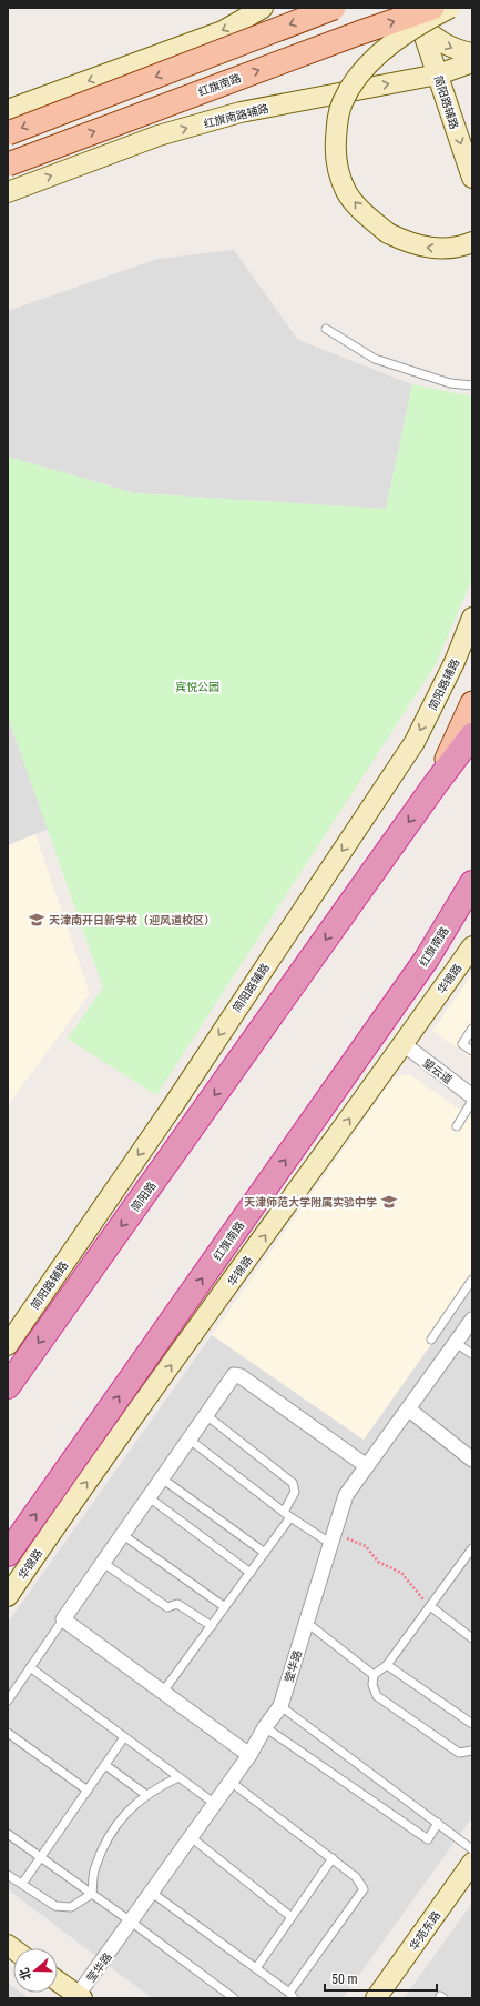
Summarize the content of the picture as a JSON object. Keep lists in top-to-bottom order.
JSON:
{
  "streets": {
    "highway": ["红旗南路", "简阳路"],
    "street": [
      "简阳路辅路",
      "红旗南路辅路",
      "华锦路",
      "望云道",
      "莹华路",
      "华苑东路"
    ]
  },
  "crossings": [
    ["红旗南路", "简阳路辅路"],
    ["简阳路辅路", "红旗南路辅路"],
    ["华锦路", "望云道"]
  ],
  "one_way": ["红旗南路", "简阳路辅路", "简阳路"],
  "parks": ["宾悦公园"],
  "places": {
    "school or university": ["天津南开日新学校（迎风道校区）", "天津师范大学附属实验中学"]
  },
  "scale_bar": "50 m",
  "north": "left"
}
